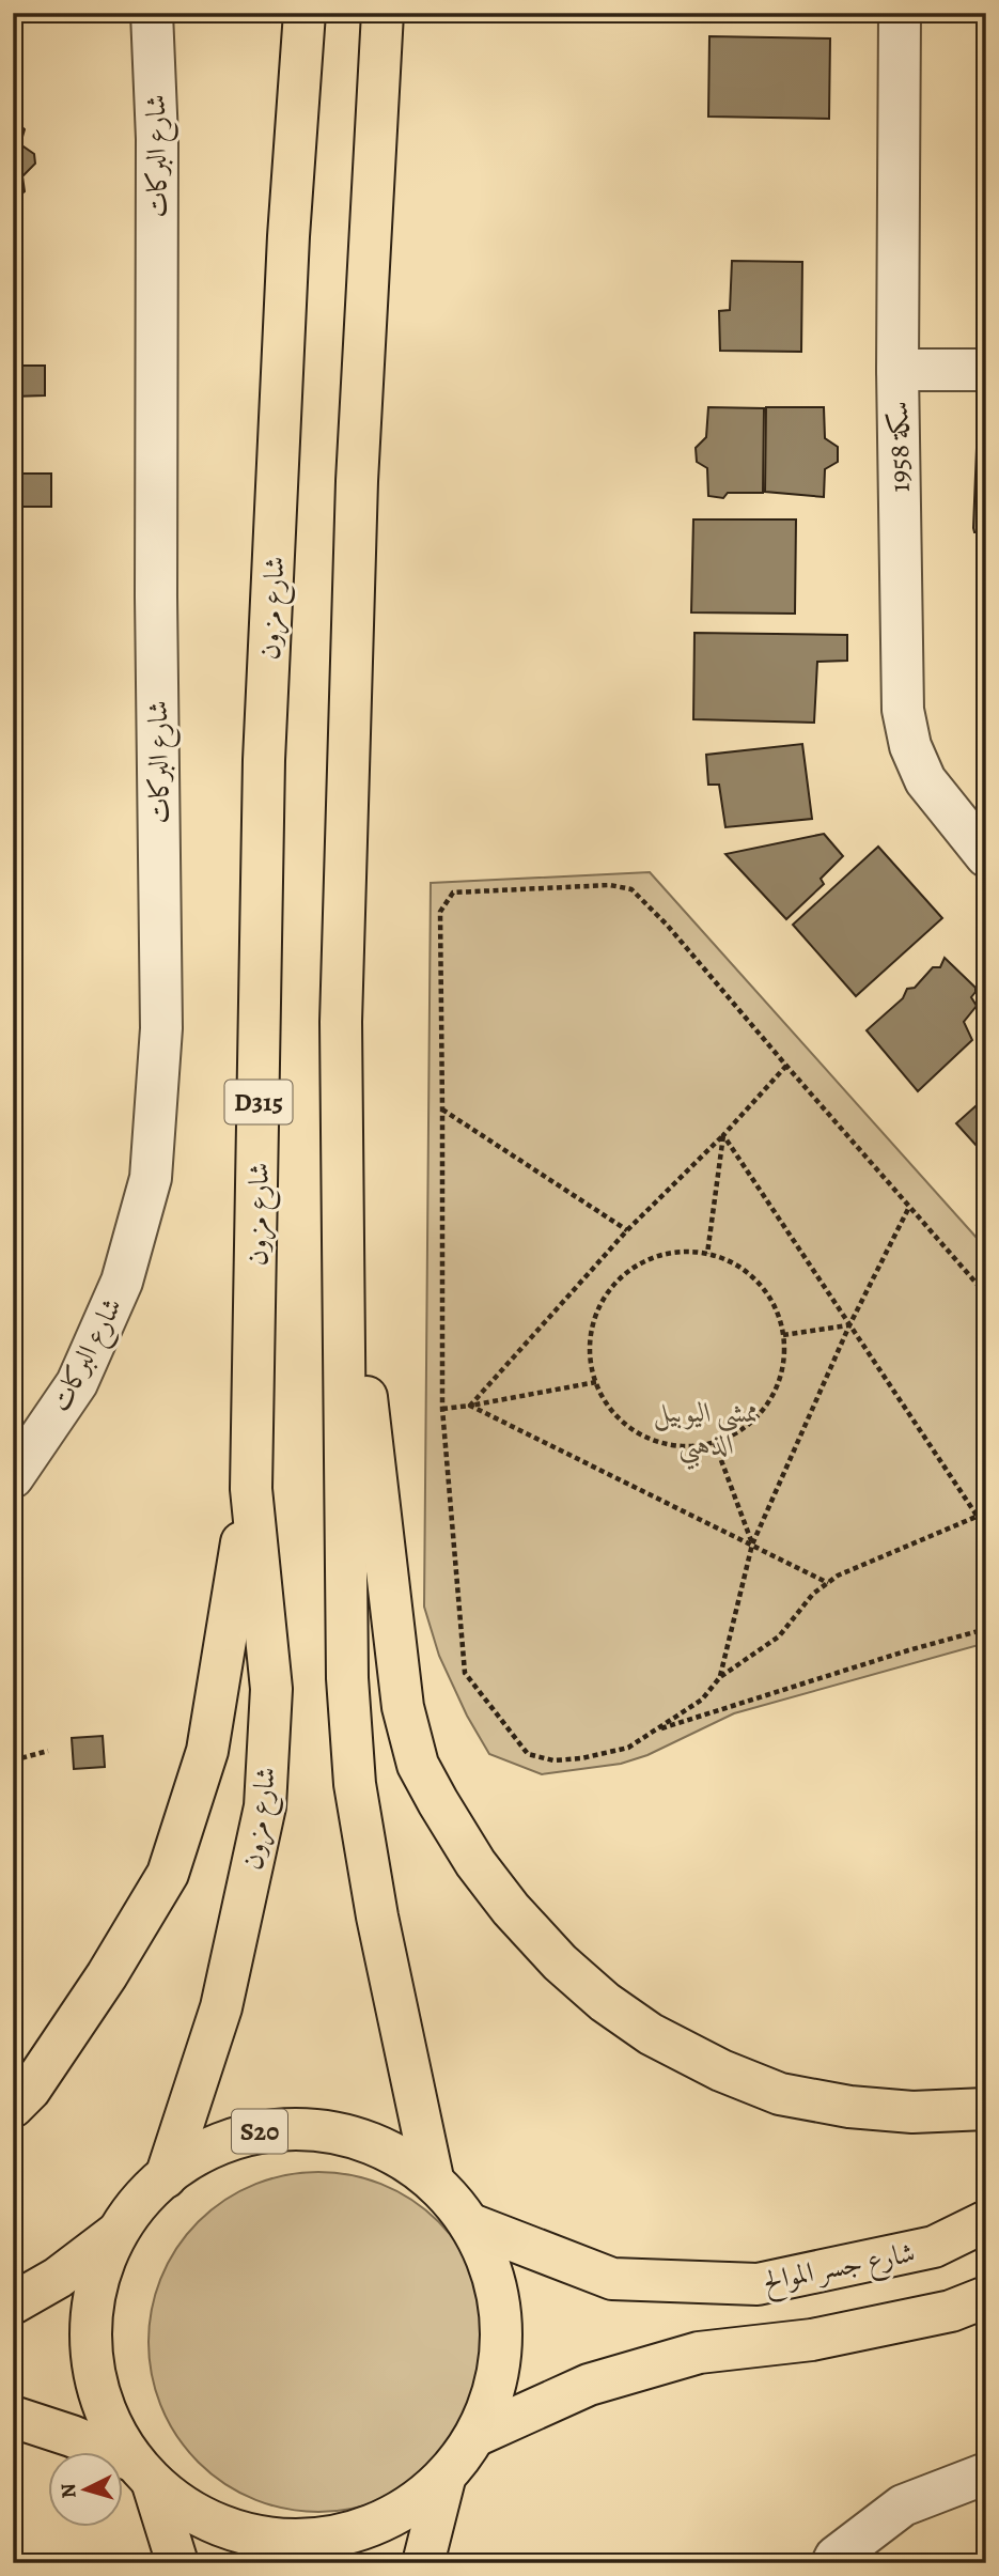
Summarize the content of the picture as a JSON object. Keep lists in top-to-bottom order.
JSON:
{
  "streets": {
    "main road": [
      "شارع مزون",
      "D315",
      "S20",
      "شارع جسر الموالح"
    ],
    "street": ["شارع البركات", "سكة 1958"]
  },
  "crossings": [
    ["شارع مزون", "S20"],
    ["S20", "شارع جسر الموالح"]
  ],
  "parks": ["ممشى اليوبيل الذهبي"],
  "north": "left"
}
